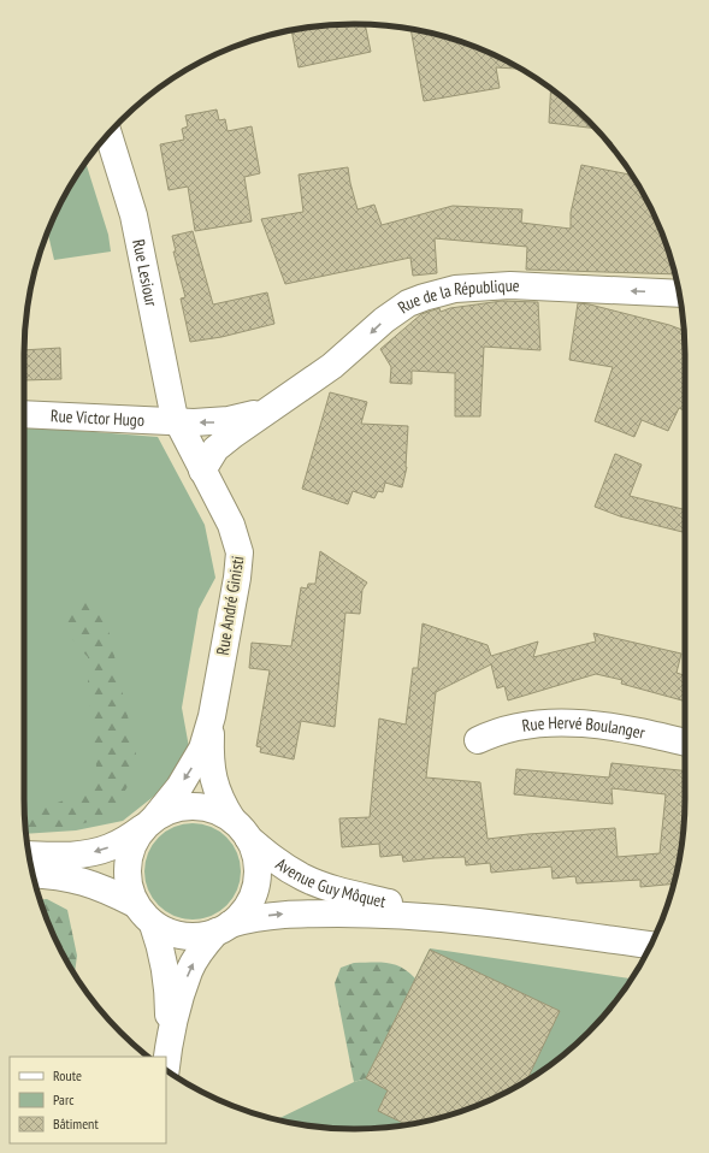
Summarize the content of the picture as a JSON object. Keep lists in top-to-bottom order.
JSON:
{
  "streets": {
    "street": [
      "Rue Lesiour",
      "Rue de la République",
      "Rue Victor Hugo",
      "Rue André Ginisti",
      "Rue Hervé Boulanger",
      "Avenue Guy Môquet"
    ]
  },
  "crossings": [
    ["Rue Lesiour", "Rue de la République"],
    ["Rue Lesiour", "Rue Victor Hugo"],
    ["Rue Lesiour", "Rue André Ginisti"],
    ["Rue de la République", "Rue Victor Hugo"],
    ["Rue de la République", "Rue André Ginisti"],
    ["Rue Victor Hugo", "Rue André Ginisti"],
    ["Rue André Ginisti", "Avenue Guy Môquet"]
  ],
  "one_way": ["Rue de la République"],
  "legend": ["Route", "Parc", "Bâtiment"]
}
